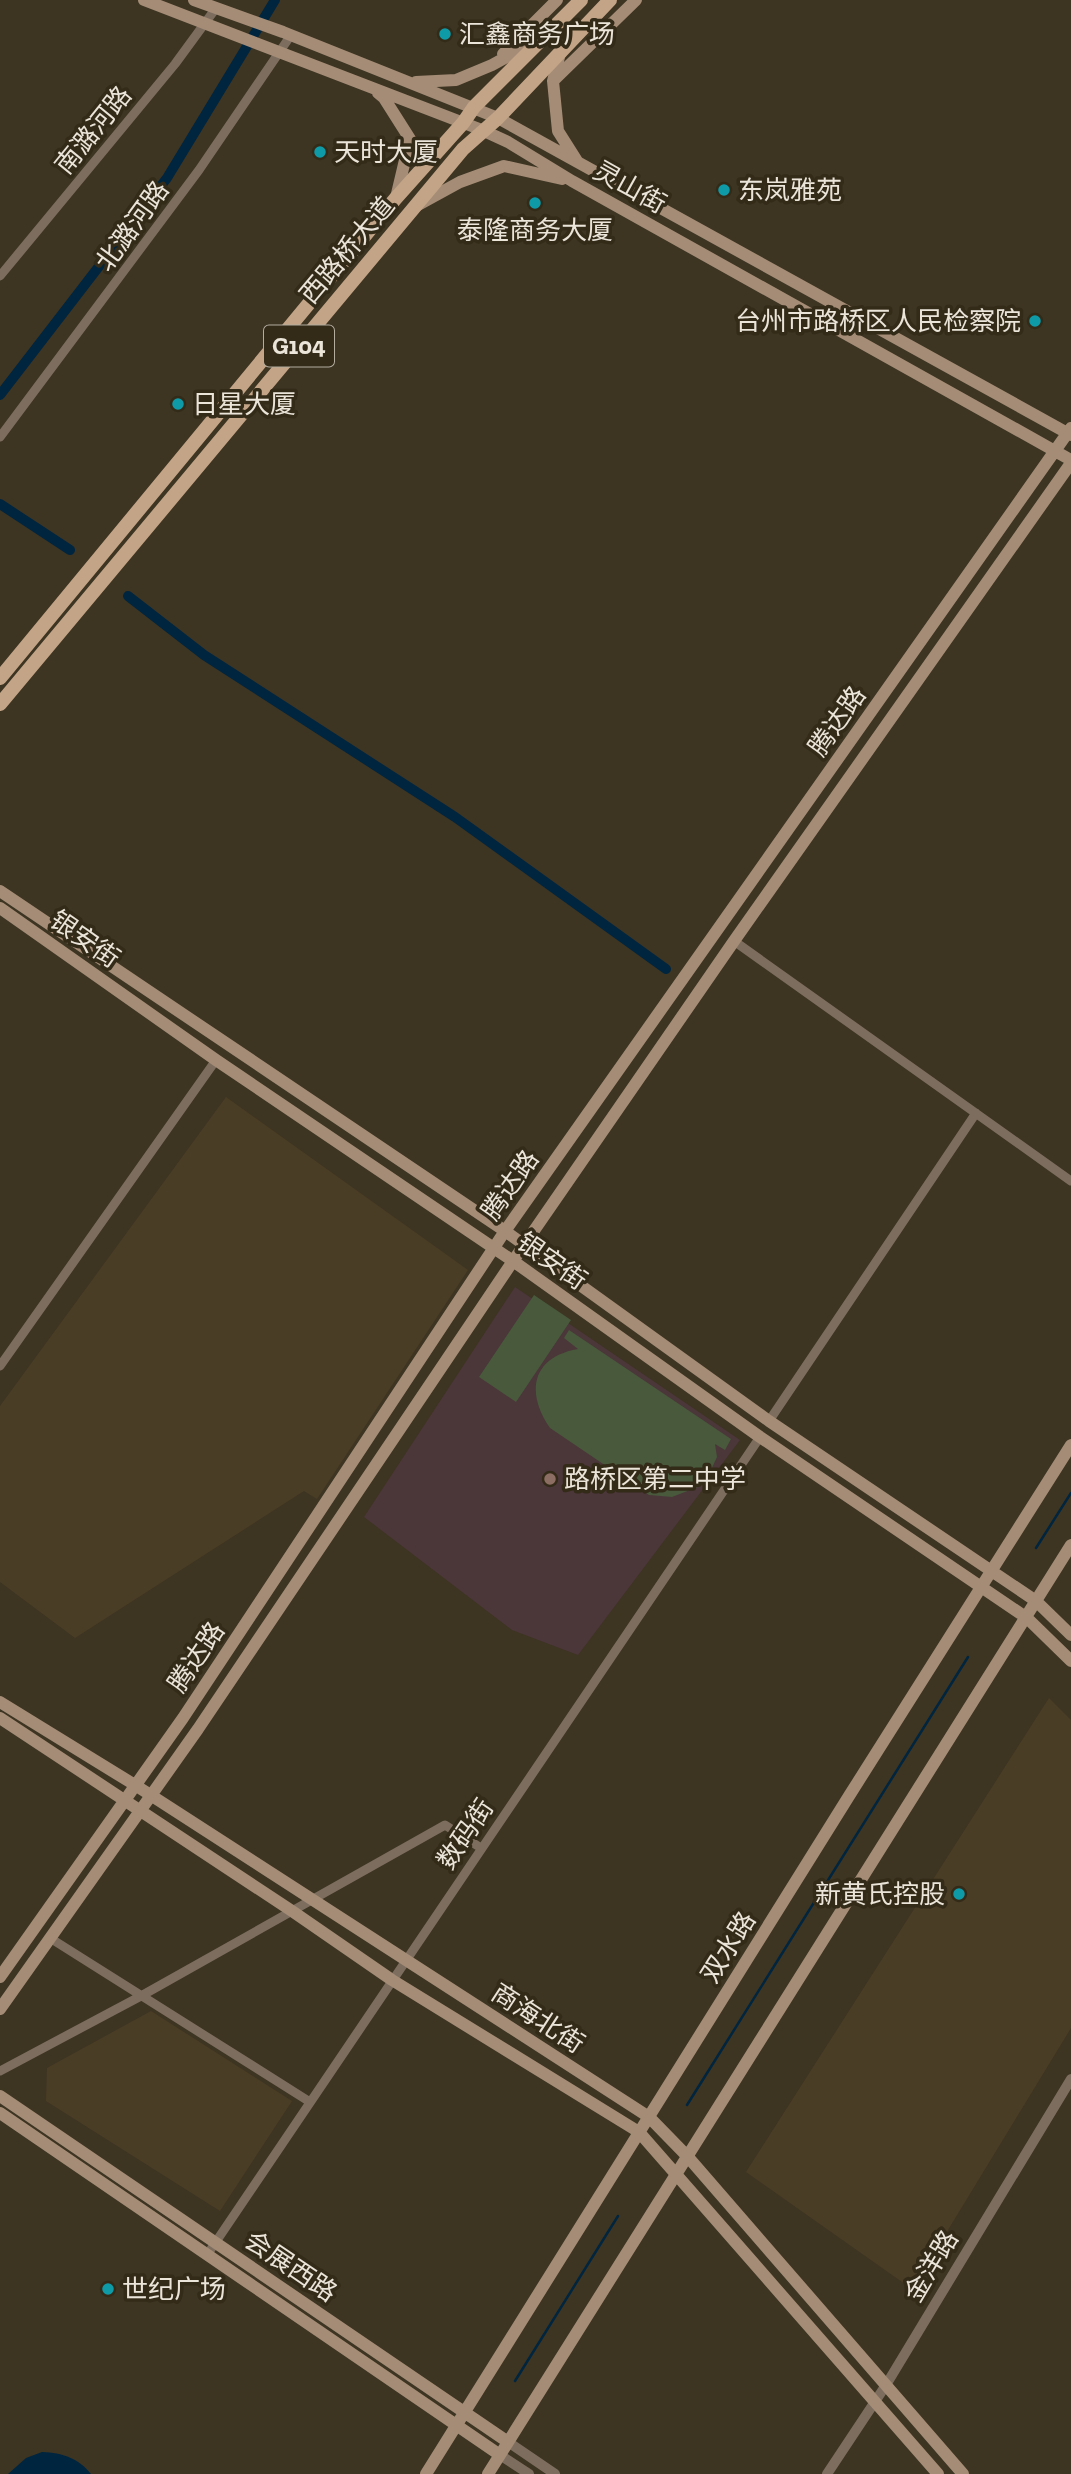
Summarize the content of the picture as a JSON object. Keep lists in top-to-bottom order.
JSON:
{
  "streets": {
    "main road": [
      "灵山街",
      "西路桥大道",
      "G104",
      "腾达路",
      "银安街",
      "双水路",
      "商海北街",
      "会展西路"
    ],
    "street": [
      "南潞河路",
      "北潞河路",
      "数码街",
      "金洋路"
    ]
  },
  "crossings": [
    ["南潞河路", "灵山街"],
    ["灵山街", "北潞河路"],
    ["灵山街", "西路桥大道"],
    ["灵山街", "腾达路"],
    ["腾达路", "银安街"],
    ["腾达路", "商海北街"],
    ["银安街", "数码街"],
    ["银安街", "双水路"],
    ["数码街", "商海北街"],
    ["数码街", "会展西路"],
    ["双水路", "商海北街"],
    ["双水路", "会展西路"],
    ["商海北街", "金洋路"]
  ],
  "places": [
    "汇鑫商务广场",
    "天时大厦",
    "东岚雅苑",
    "泰隆商务大厦",
    "台州市路桥区人民检察院",
    "日星大厦",
    "路桥区第二中学",
    "新黄氏控股",
    "世纪广场"
  ]
}
